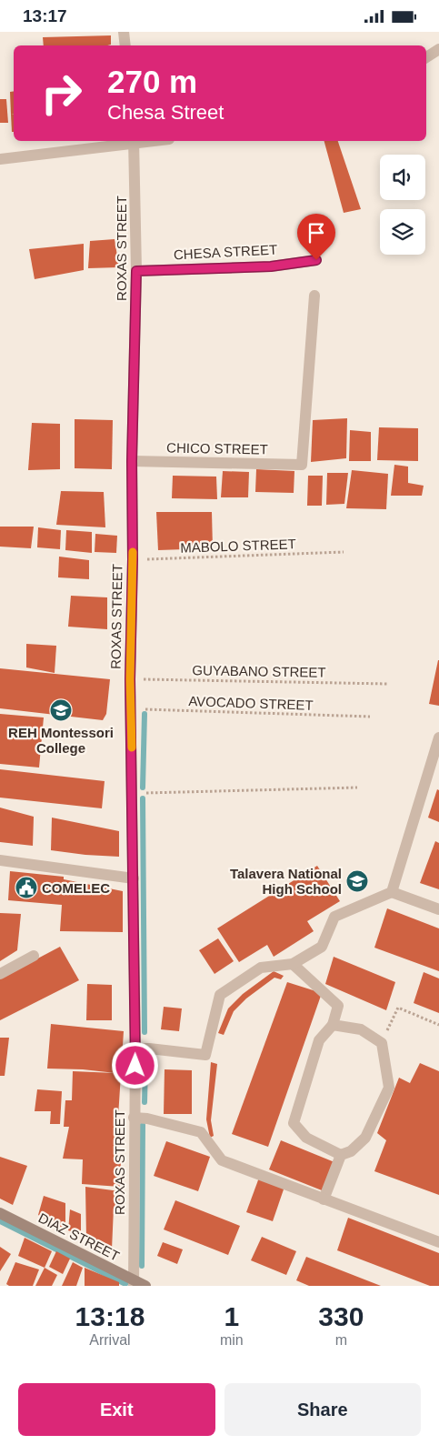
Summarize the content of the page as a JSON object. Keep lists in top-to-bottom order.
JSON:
{
  "streets": {
    "street": [
      "ROXAS STREET",
      "CHESA STREET",
      "CHICO STREET",
      "DIAZ STREET"
    ],
    "path": ["MABOLO STREET", "GUYABANO STREET", "AVOCADO STREET"]
  },
  "crossings": [
    ["ROXAS STREET", "CHESA STREET"],
    ["ROXAS STREET", "CHICO STREET"],
    ["ROXAS STREET", "MABOLO STREET"],
    ["ROXAS STREET", "GUYABANO STREET"],
    ["ROXAS STREET", "AVOCADO STREET"],
    ["ROXAS STREET", "DIAZ STREET"]
  ],
  "places": {
    "school or university": ["REH Montessori College", "Talavera National High School"],
    "public building": ["COMELEC"]
  },
  "page": {
    "status": "13:17",
    "turn": ["270 m", "Chesa Street"],
    "eta": [
      "13:18",
      "Arrival",
      "1",
      "min",
      "330",
      "m"
    ],
    "buttons": ["Exit", "Share"]
  }
}
